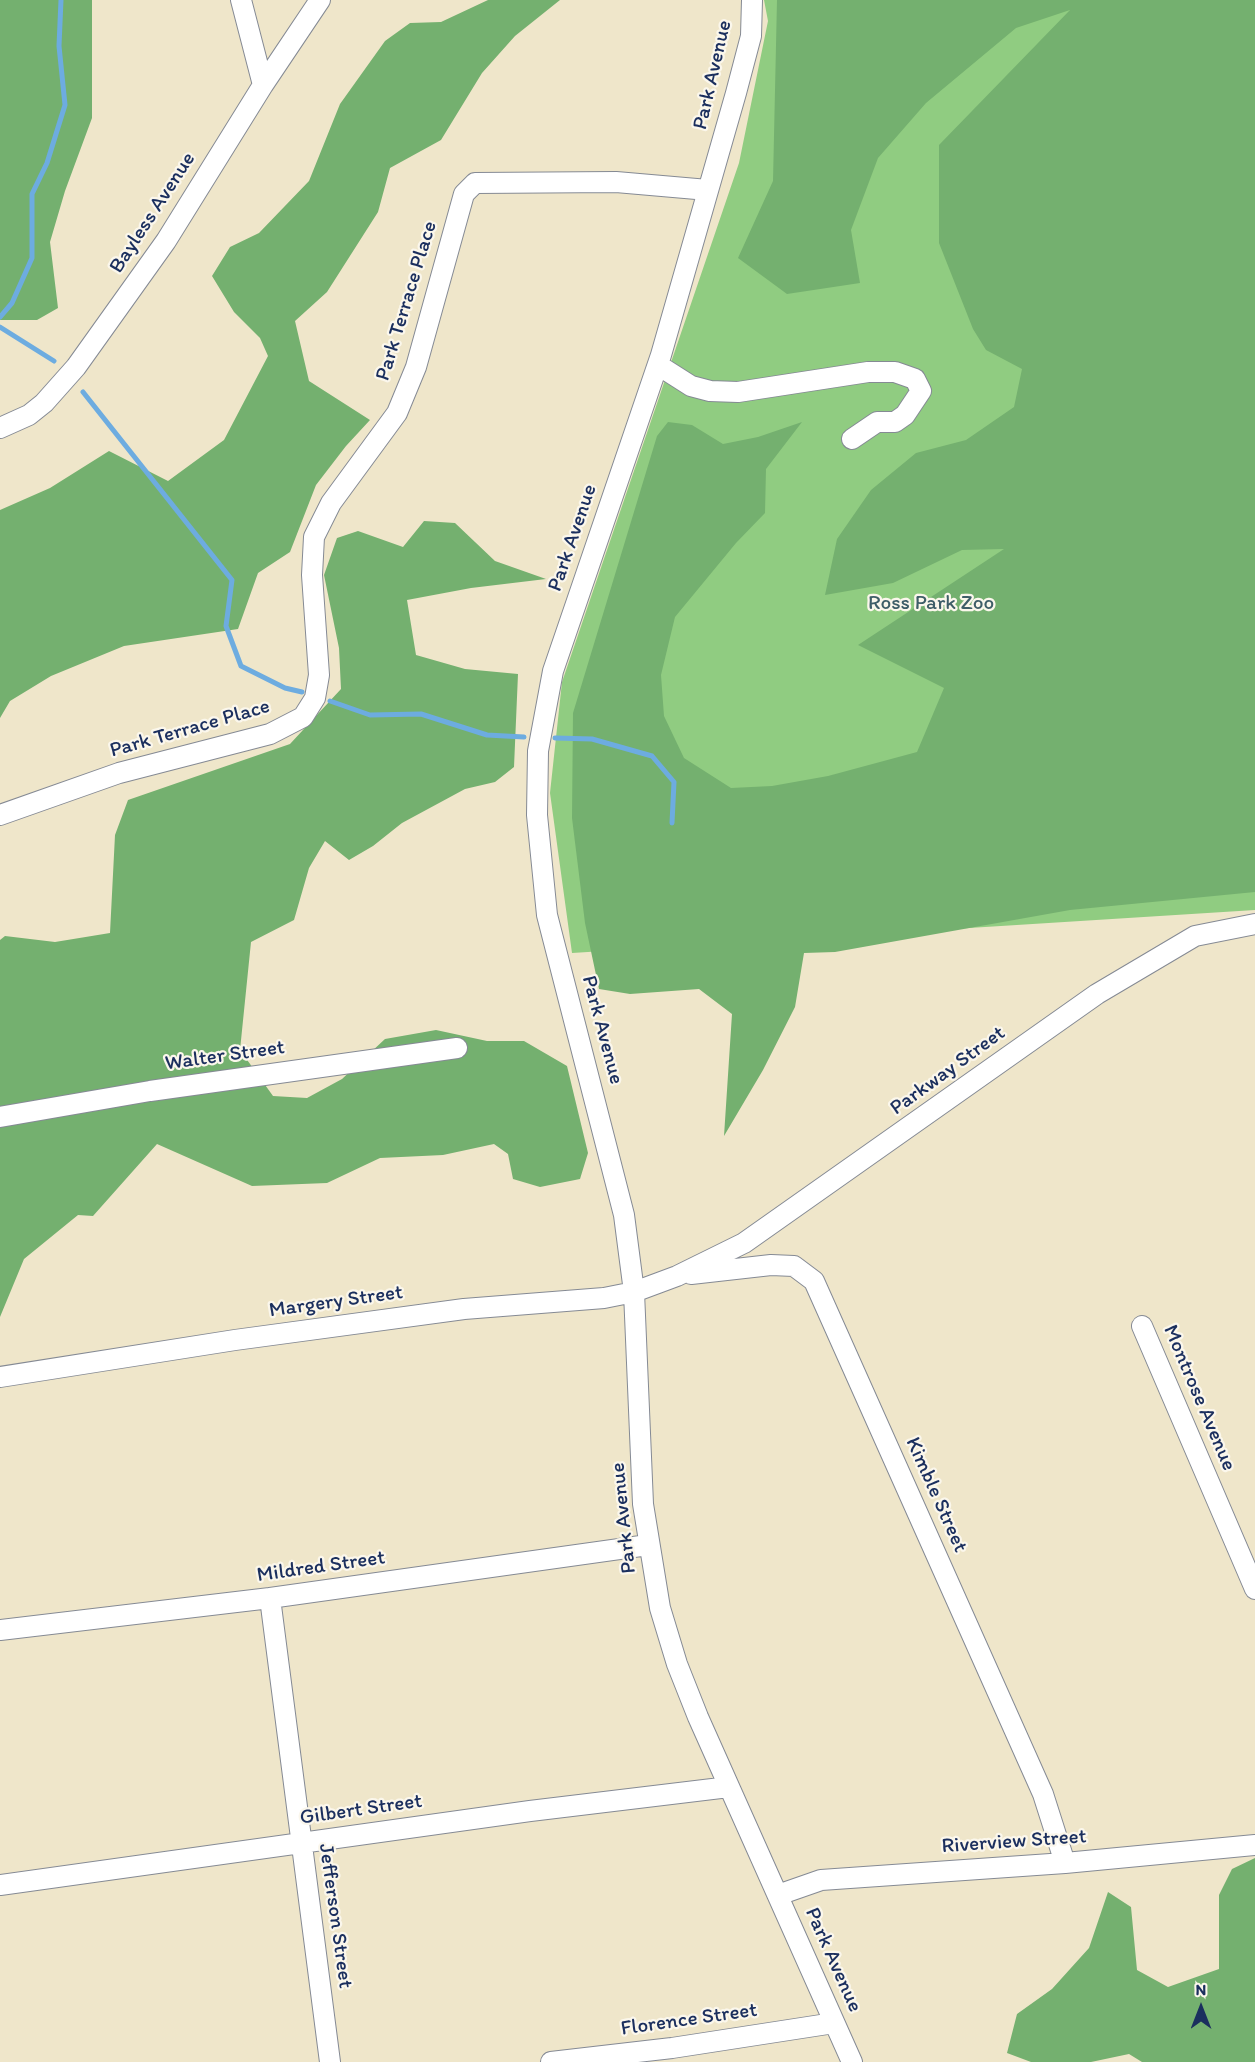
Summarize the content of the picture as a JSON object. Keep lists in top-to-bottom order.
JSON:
{
  "streets": {
    "street": [
      "Park Avenue",
      "Bayless Avenue",
      "Park Terrace Place",
      "Walter Street",
      "Parkway Street",
      "Margery Street",
      "Montrose Avenue",
      "Kimble Street",
      "Mildred Street",
      "Gilbert Street",
      "Riverview Street",
      "Jefferson Street",
      "Florence Street"
    ]
  },
  "crossings": [
    ["Park Avenue", "Park Terrace Place"],
    ["Park Avenue", "Margery Street"],
    ["Park Avenue", "Mildred Street"],
    ["Park Avenue", "Gilbert Street"],
    ["Park Avenue", "Riverview Street"],
    ["Park Avenue", "Florence Street"],
    ["Parkway Street", "Margery Street"],
    ["Parkway Street", "Kimble Street"],
    ["Margery Street", "Kimble Street"],
    ["Kimble Street", "Riverview Street"],
    ["Mildred Street", "Jefferson Street"],
    ["Gilbert Street", "Jefferson Street"]
  ],
  "parks": ["Ross Park Zoo"],
  "north": "top"
}
